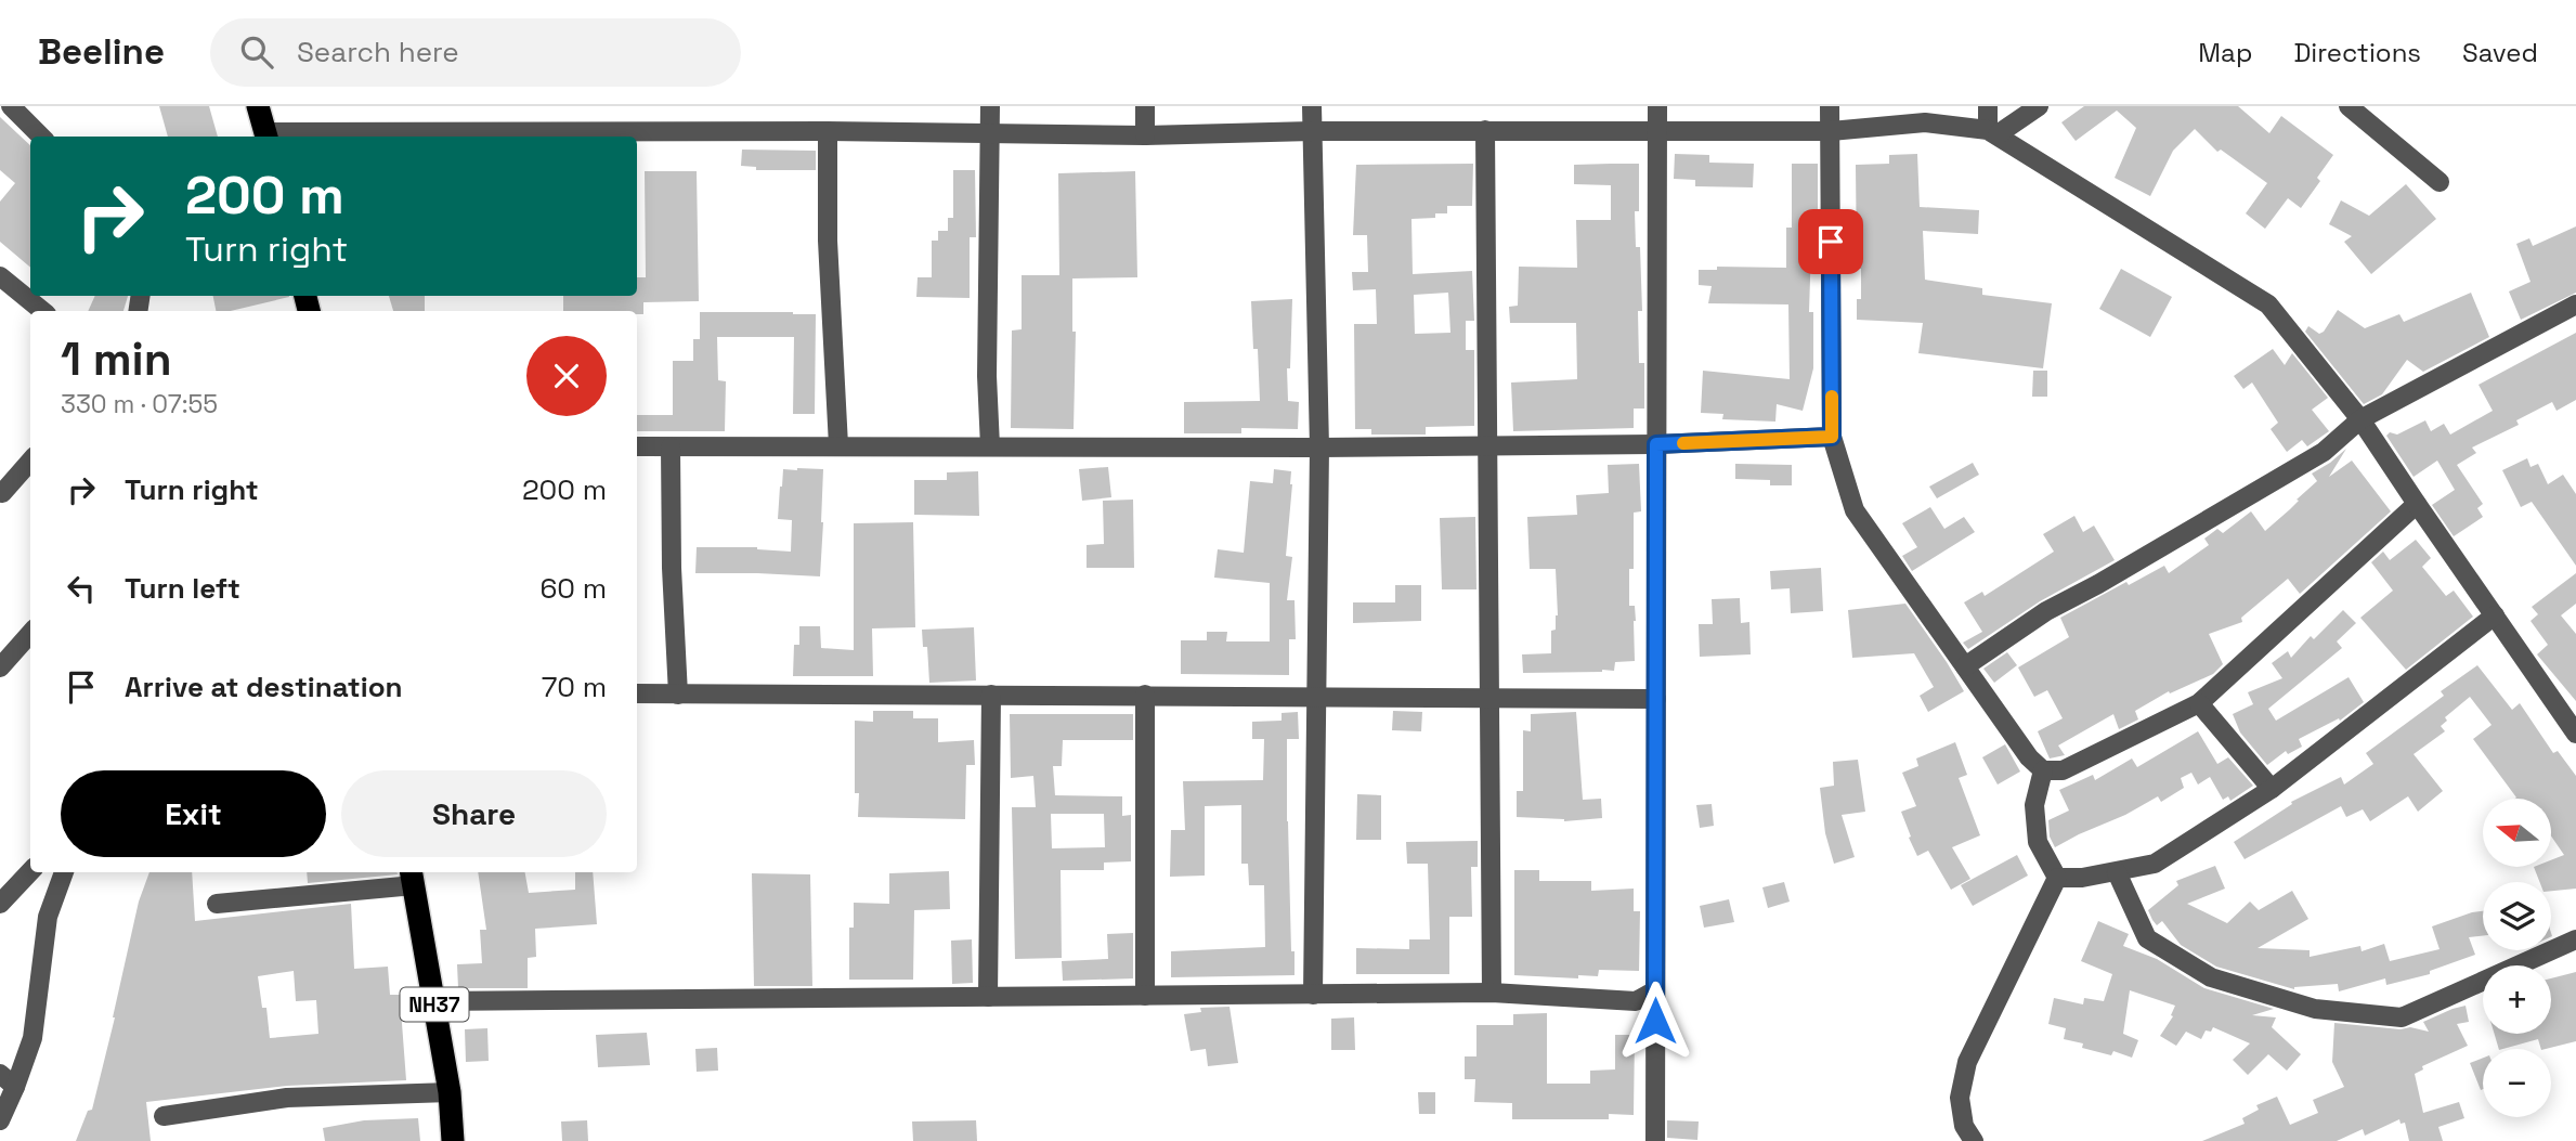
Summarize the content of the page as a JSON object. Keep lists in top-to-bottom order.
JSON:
{
  "streets": {
    "highway": ["NH37"]
  },
  "north": "left",
  "page": {
    "header": "Beeline",
    "search": "Search here",
    "nav": ["Map", "Directions", "Saved"],
    "turn": ["200 m", "Turn right"],
    "heading": ["1 min", "330 m · 07:55"],
    "list": [
      {
        "name": "Turn right",
        "value": "200 m"
      },
      {
        "name": "Turn left",
        "value": "60 m"
      },
      {
        "name": "Arrive at destination",
        "value": "70 m"
      }
    ],
    "buttons": ["Exit", "Share"],
    "map_buttons": ["+", "−"]
  }
}
